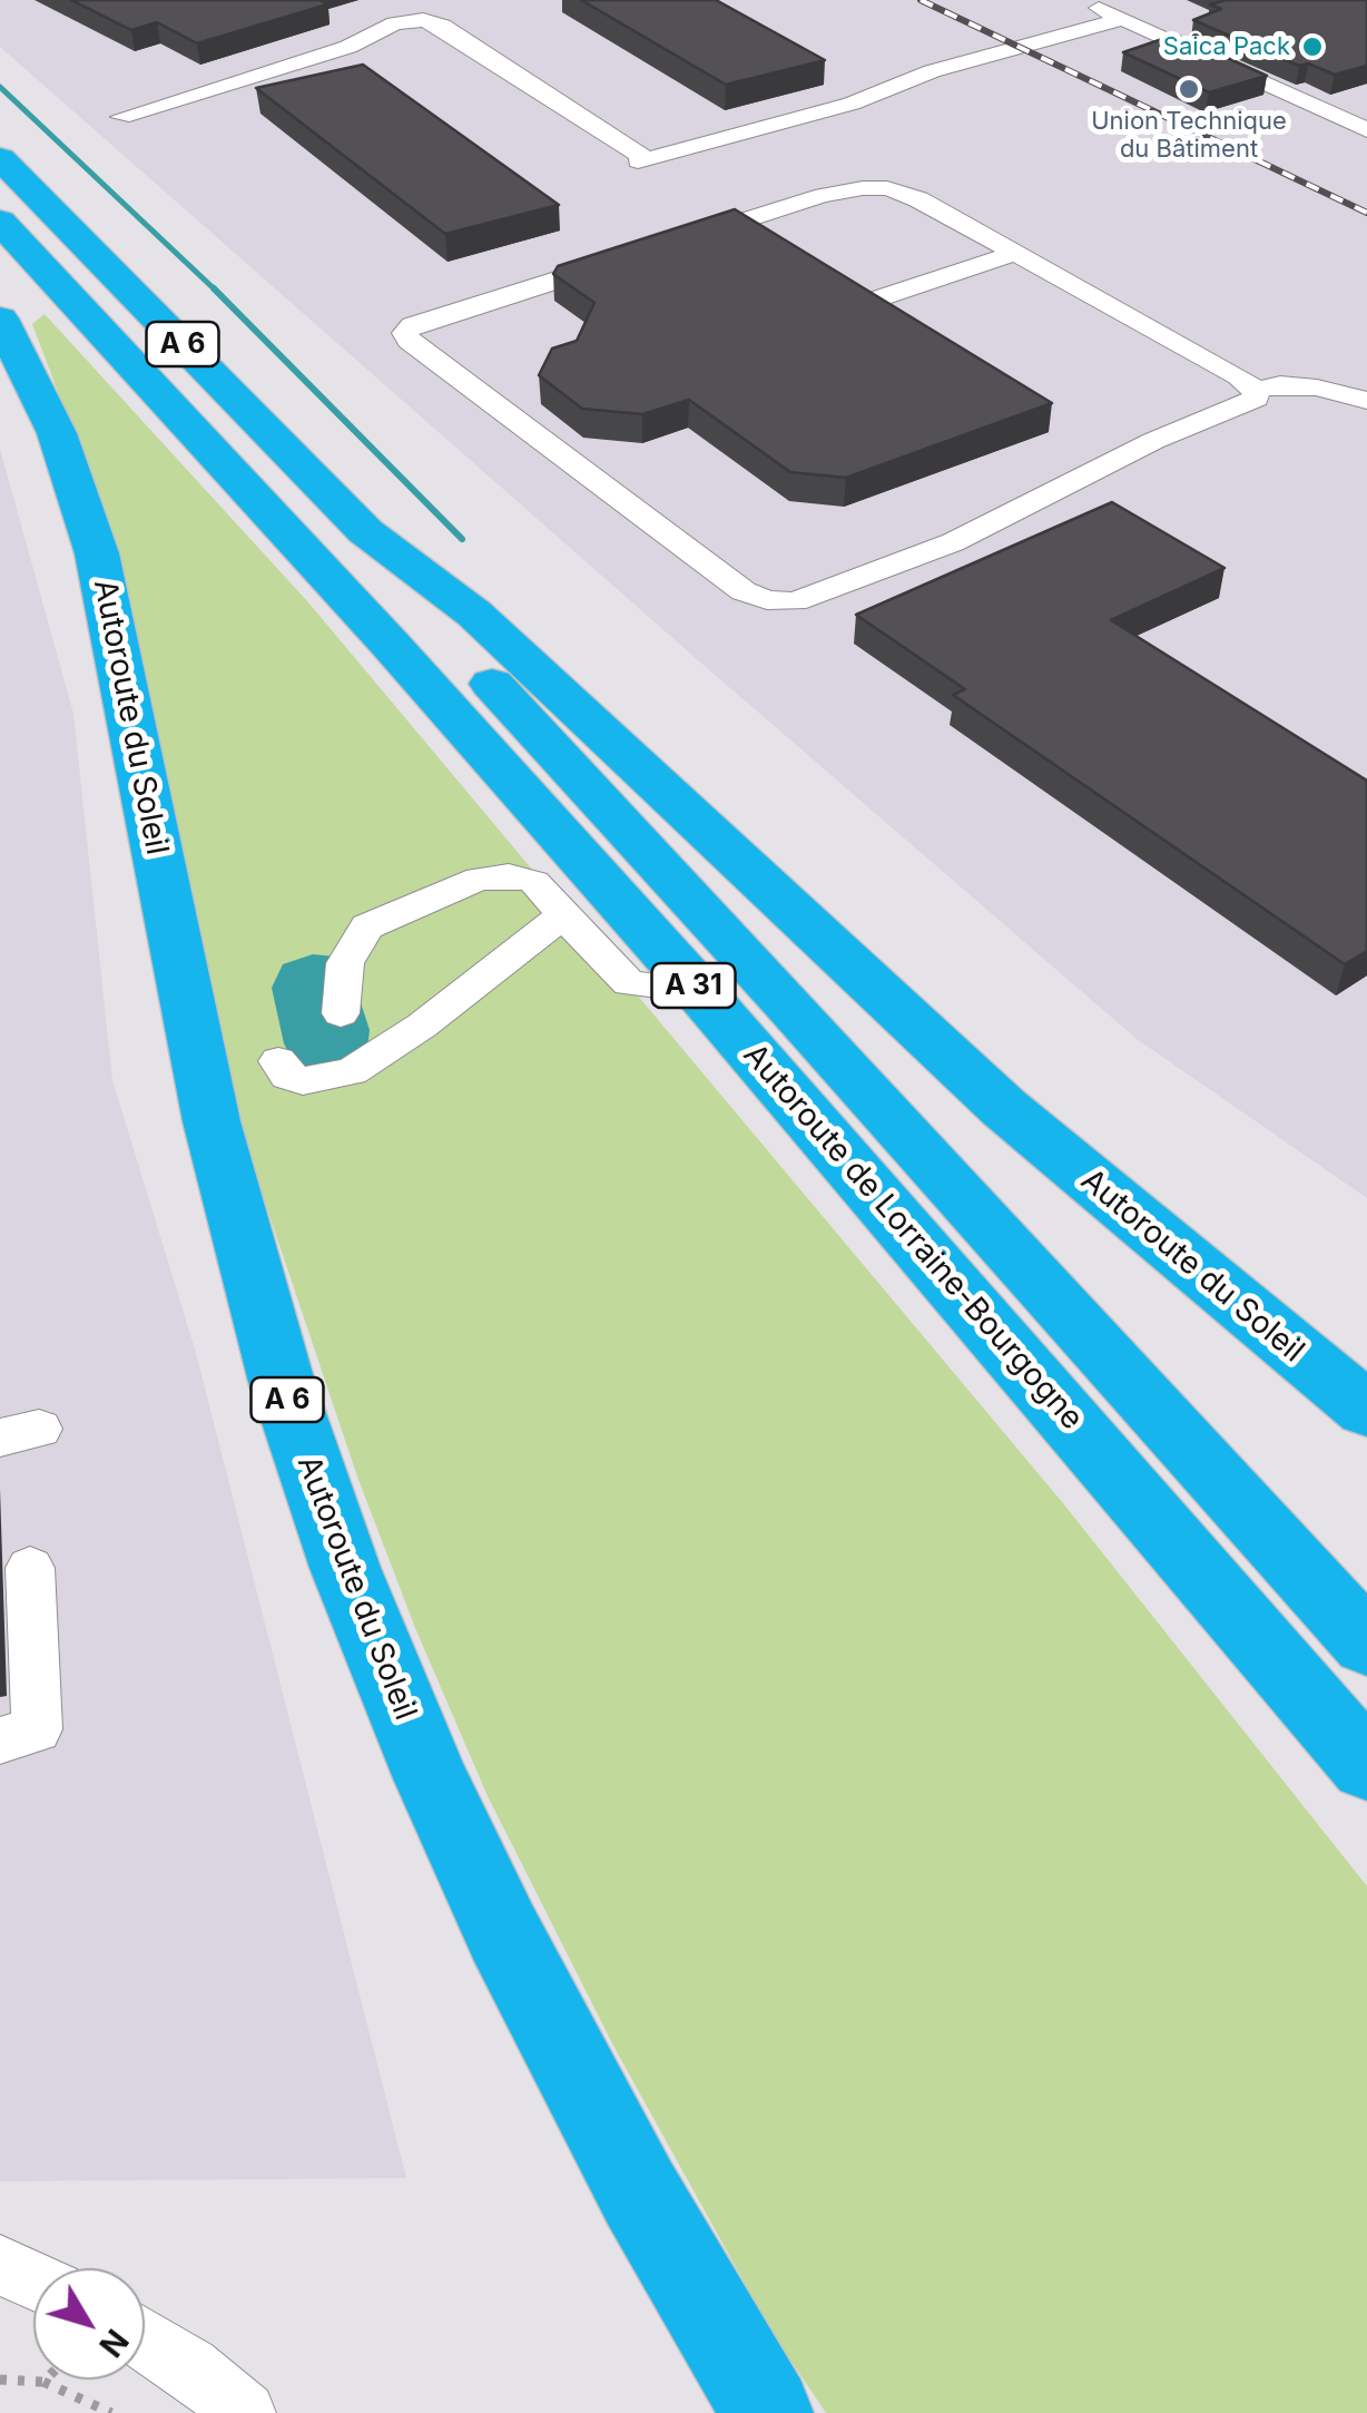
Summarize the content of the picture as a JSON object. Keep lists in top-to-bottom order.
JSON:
{
  "streets": {
    "highway": [
      "A 6",
      "Autoroute du Soleil",
      "A 31",
      "Autoroute de Lorraine-Bourgogne"
    ]
  },
  "crossings": [
    ["Autoroute du Soleil", "Autoroute de Lorraine-Bourgogne"]
  ],
  "places": ["Saica Pack", "Union Technique du Bâtiment"],
  "north": "bottom right"
}
